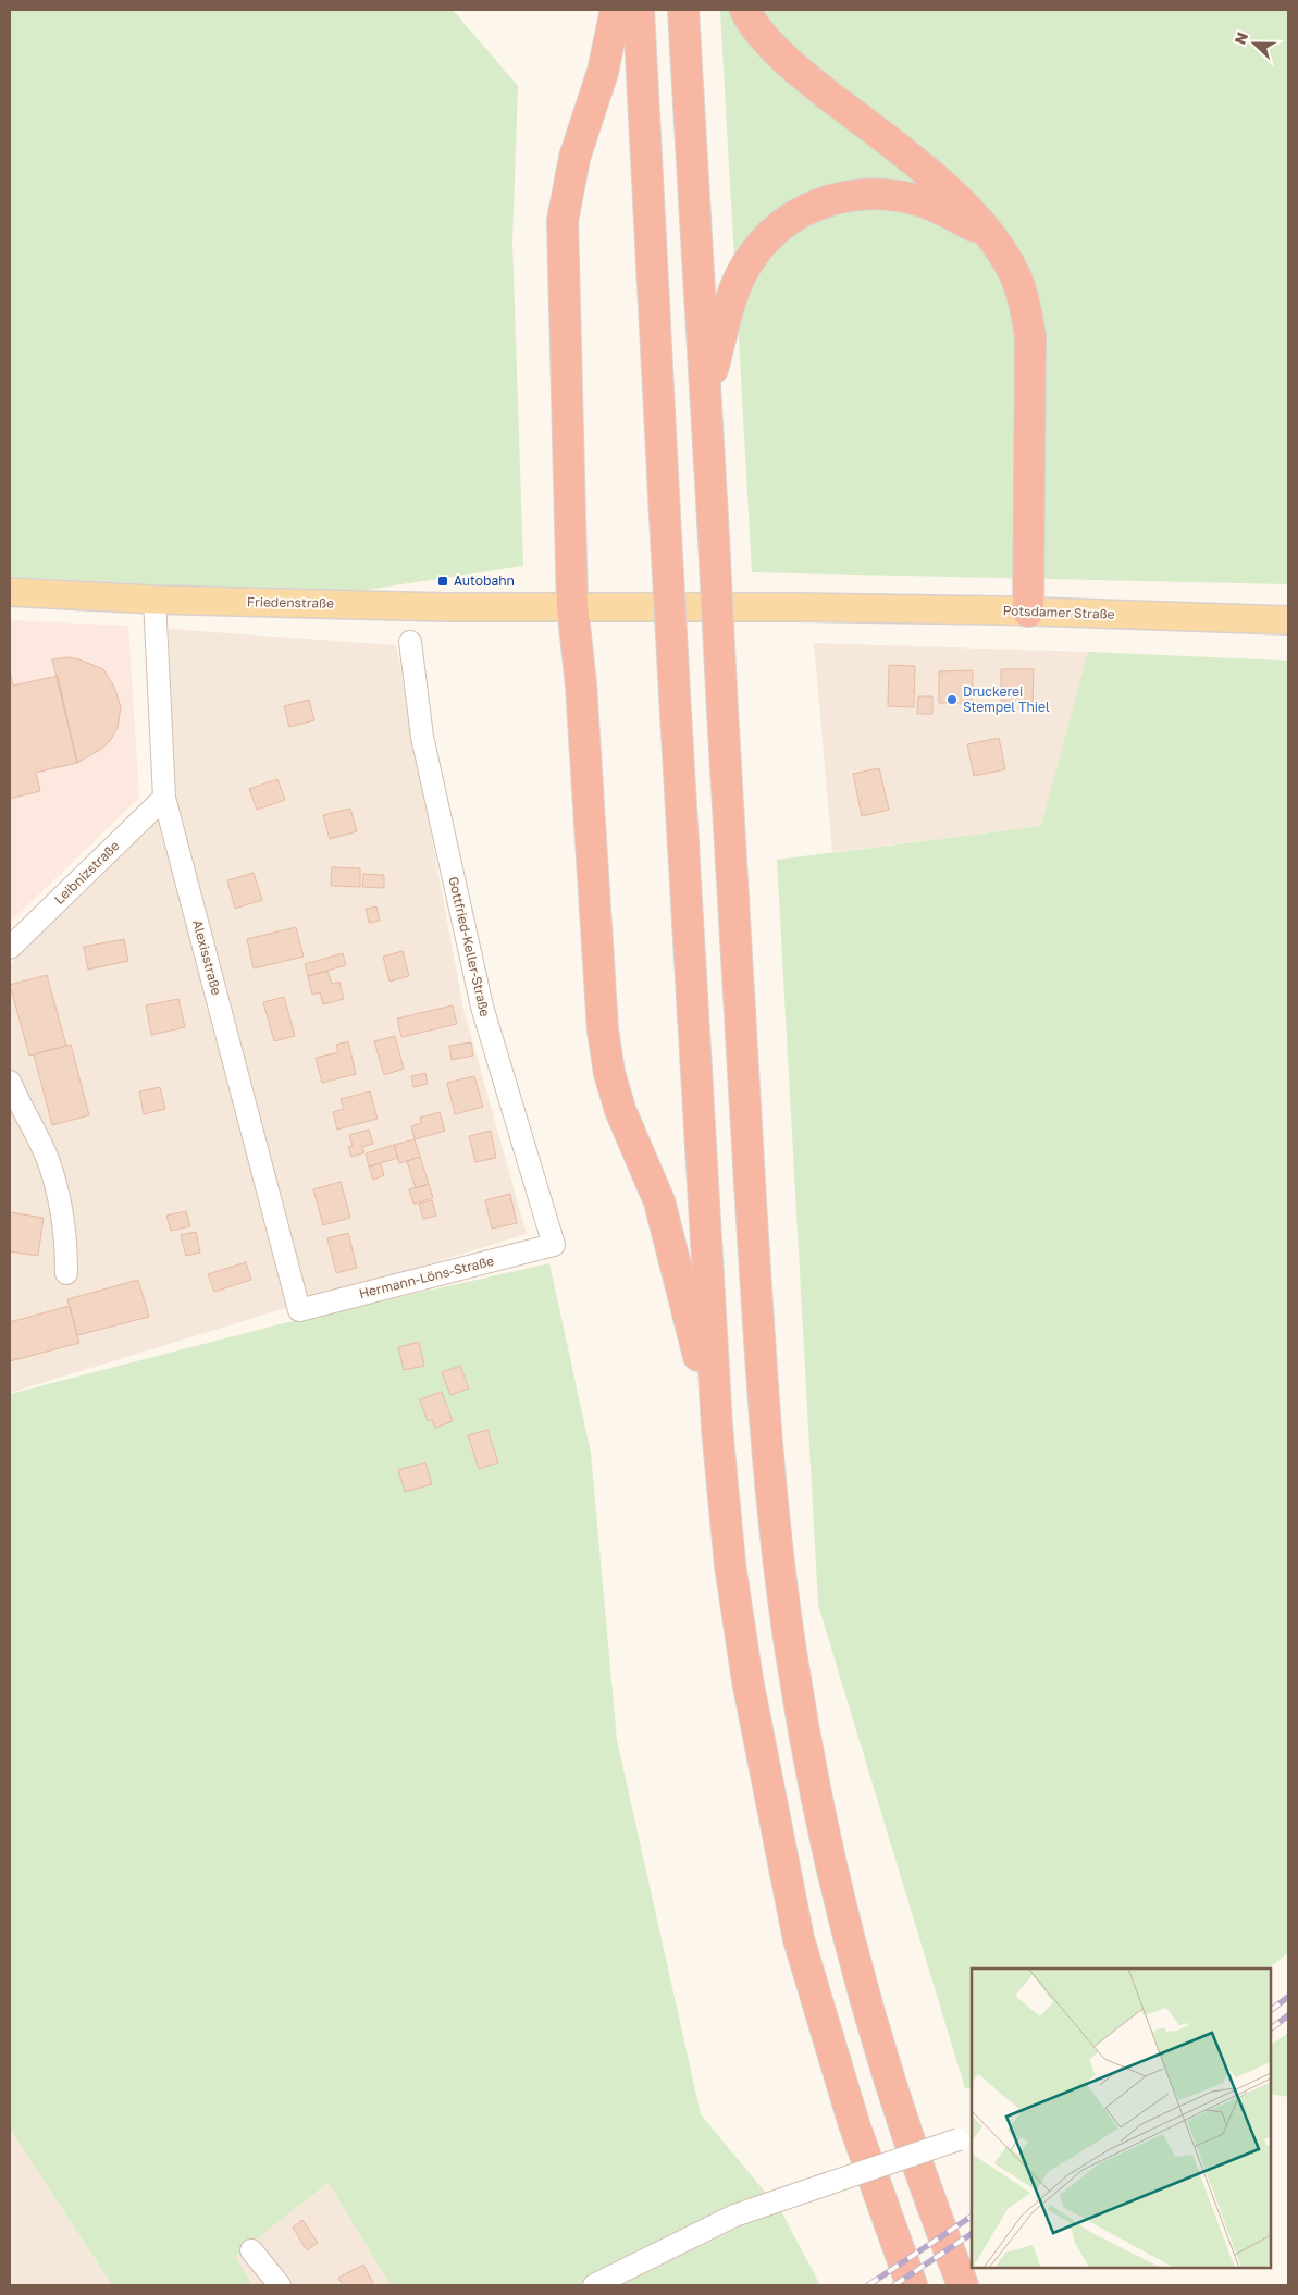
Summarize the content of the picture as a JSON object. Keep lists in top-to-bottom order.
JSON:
{
  "streets": {
    "main road": ["Friedenstraße", "Potsdamer Straße"],
    "street": [
      "Leibnizstraße",
      "Gottfried-Keller-Straße",
      "Alexisstraße",
      "Hermann-Löns-Straße"
    ]
  },
  "crossings": [
    ["Friedenstraße", "Potsdamer Straße"],
    ["Friedenstraße", "Alexisstraße"],
    ["Leibnizstraße", "Alexisstraße"],
    ["Gottfried-Keller-Straße", "Hermann-Löns-Straße"],
    ["Alexisstraße", "Hermann-Löns-Straße"]
  ],
  "places": {
    "transit": ["Autobahn"],
    "other": ["Druckerei Stempel Thiel"]
  },
  "north": "left"
}
